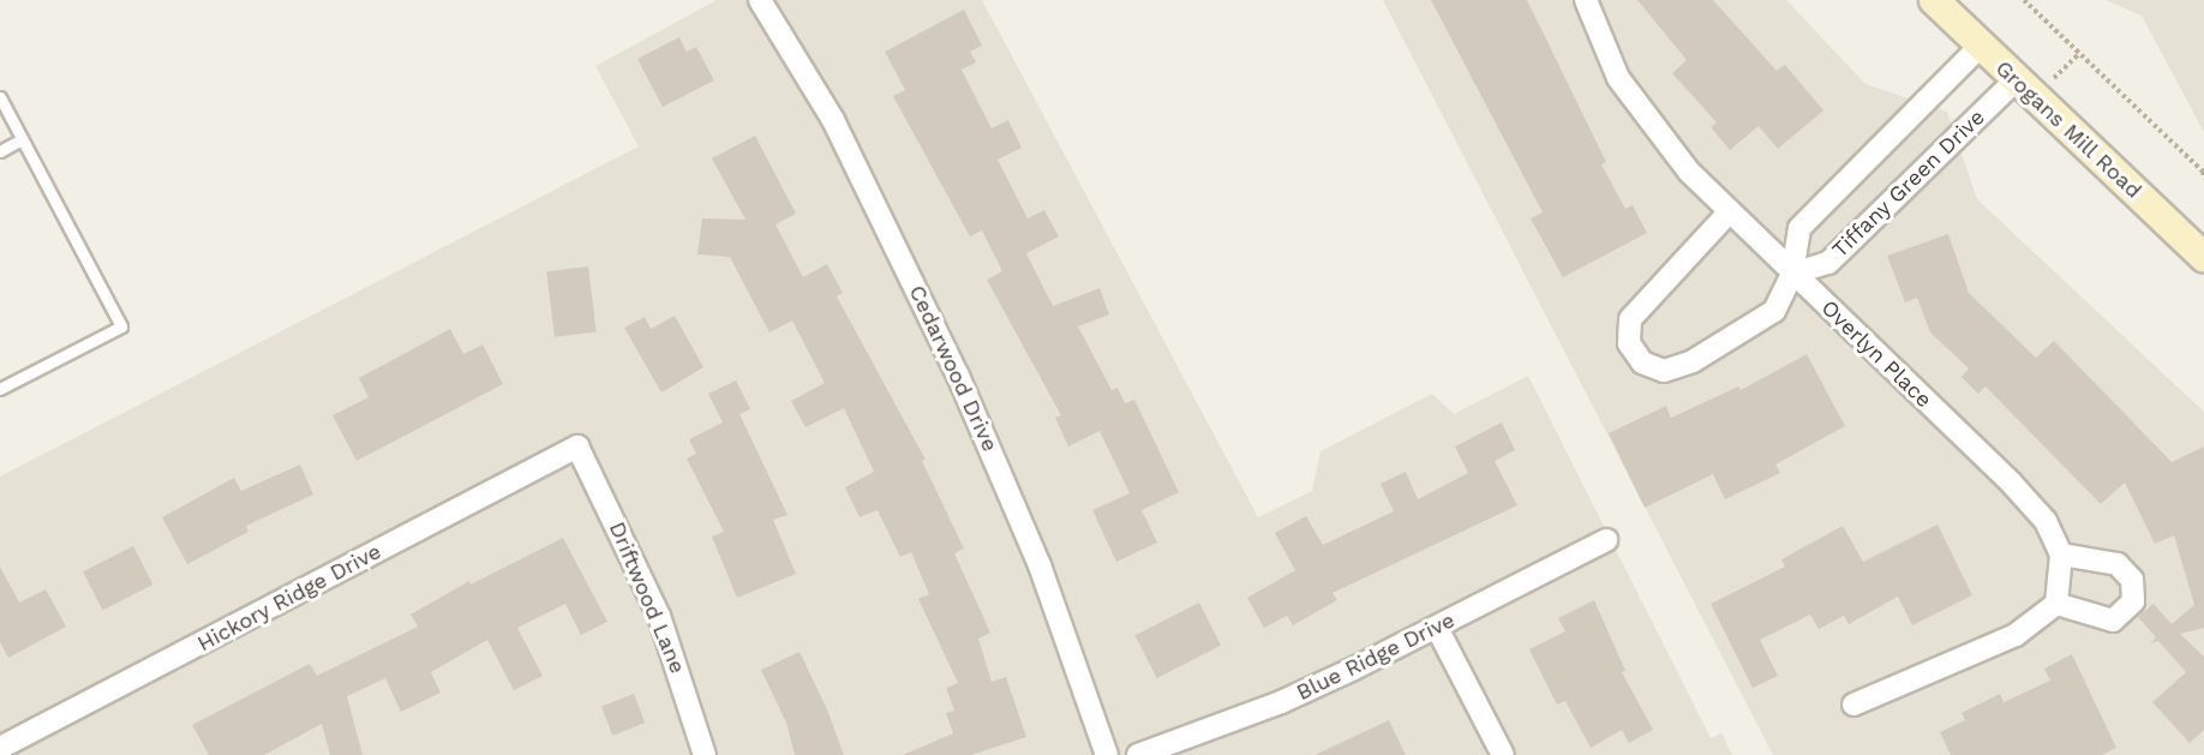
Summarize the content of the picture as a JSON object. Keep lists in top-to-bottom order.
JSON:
{
  "streets": {
    "street": [
      "Grogans Mill Road",
      "Tiffany Green Drive",
      "Overlyn Place",
      "Cedarwood Drive",
      "Hickory Ridge Drive",
      "Driftwood Lane",
      "Blue Ridge Drive"
    ]
  },
  "crossings": [
    ["Grogans Mill Road", "Tiffany Green Drive"],
    ["Tiffany Green Drive", "Overlyn Place"],
    ["Hickory Ridge Drive", "Driftwood Lane"]
  ]
}
